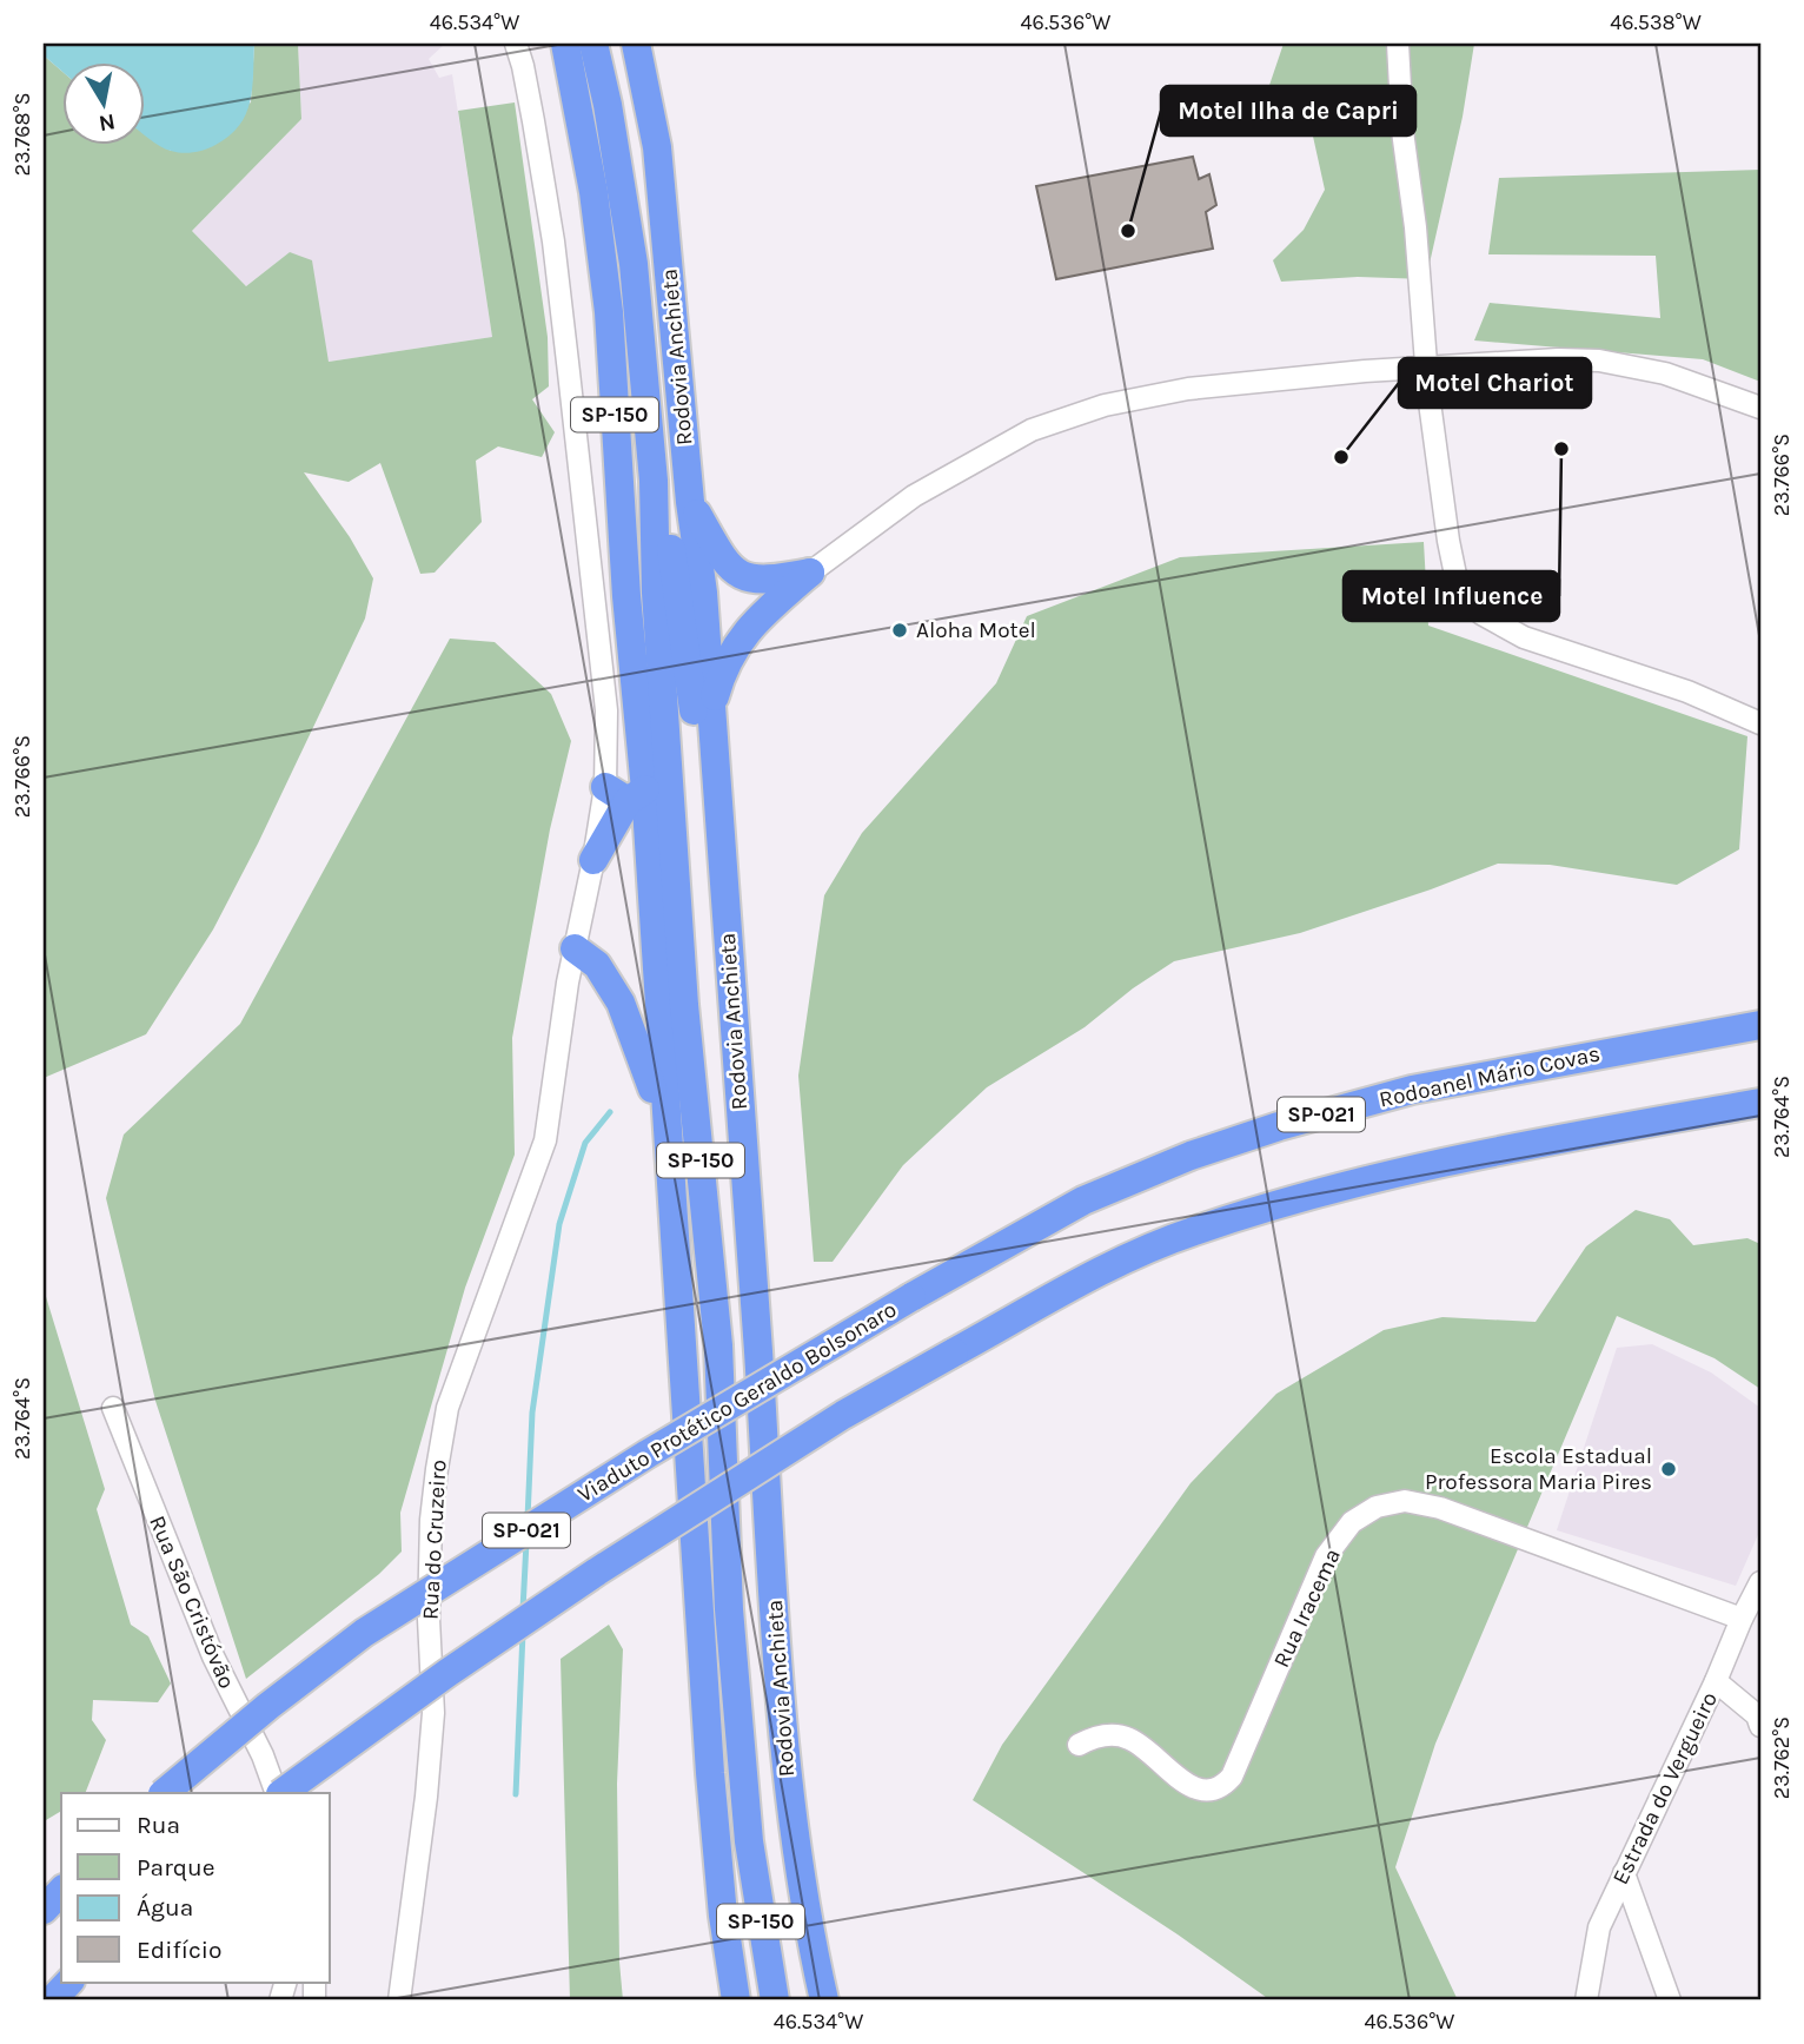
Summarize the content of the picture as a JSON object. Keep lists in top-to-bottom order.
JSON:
{
  "streets": {
    "highway": [
      "Rodovia Anchieta",
      "SP-150",
      "Rodoanel Mário Covas",
      "SP-021",
      "Viaduto Protético Geraldo Bolsonaro"
    ],
    "street": [
      "Rua do Cruzeiro",
      "Rua São Cristóvão",
      "Rua Iracema",
      "Estrada do Vergueiro"
    ]
  },
  "crossings": [
    ["Rodoanel Mário Covas", "Viaduto Protético Geraldo Bolsonaro"],
    ["Rua Iracema", "Estrada do Vergueiro"]
  ],
  "places": [
    "Motel Ilha de Capri",
    "Motel Influence",
    "Motel Chariot",
    "Aloha Motel",
    "Escola Estadual Professora Maria Pires"
  ],
  "legend": [
    "Rua",
    "Parque",
    "Água",
    "Edifício"
  ],
  "north": "bottom",
  "coordinates": [
    "46.534°W",
    "46.536°W",
    "46.538°W",
    "23.768°S",
    "23.766°S",
    "23.764°S",
    "23.762°S"
  ]
}
